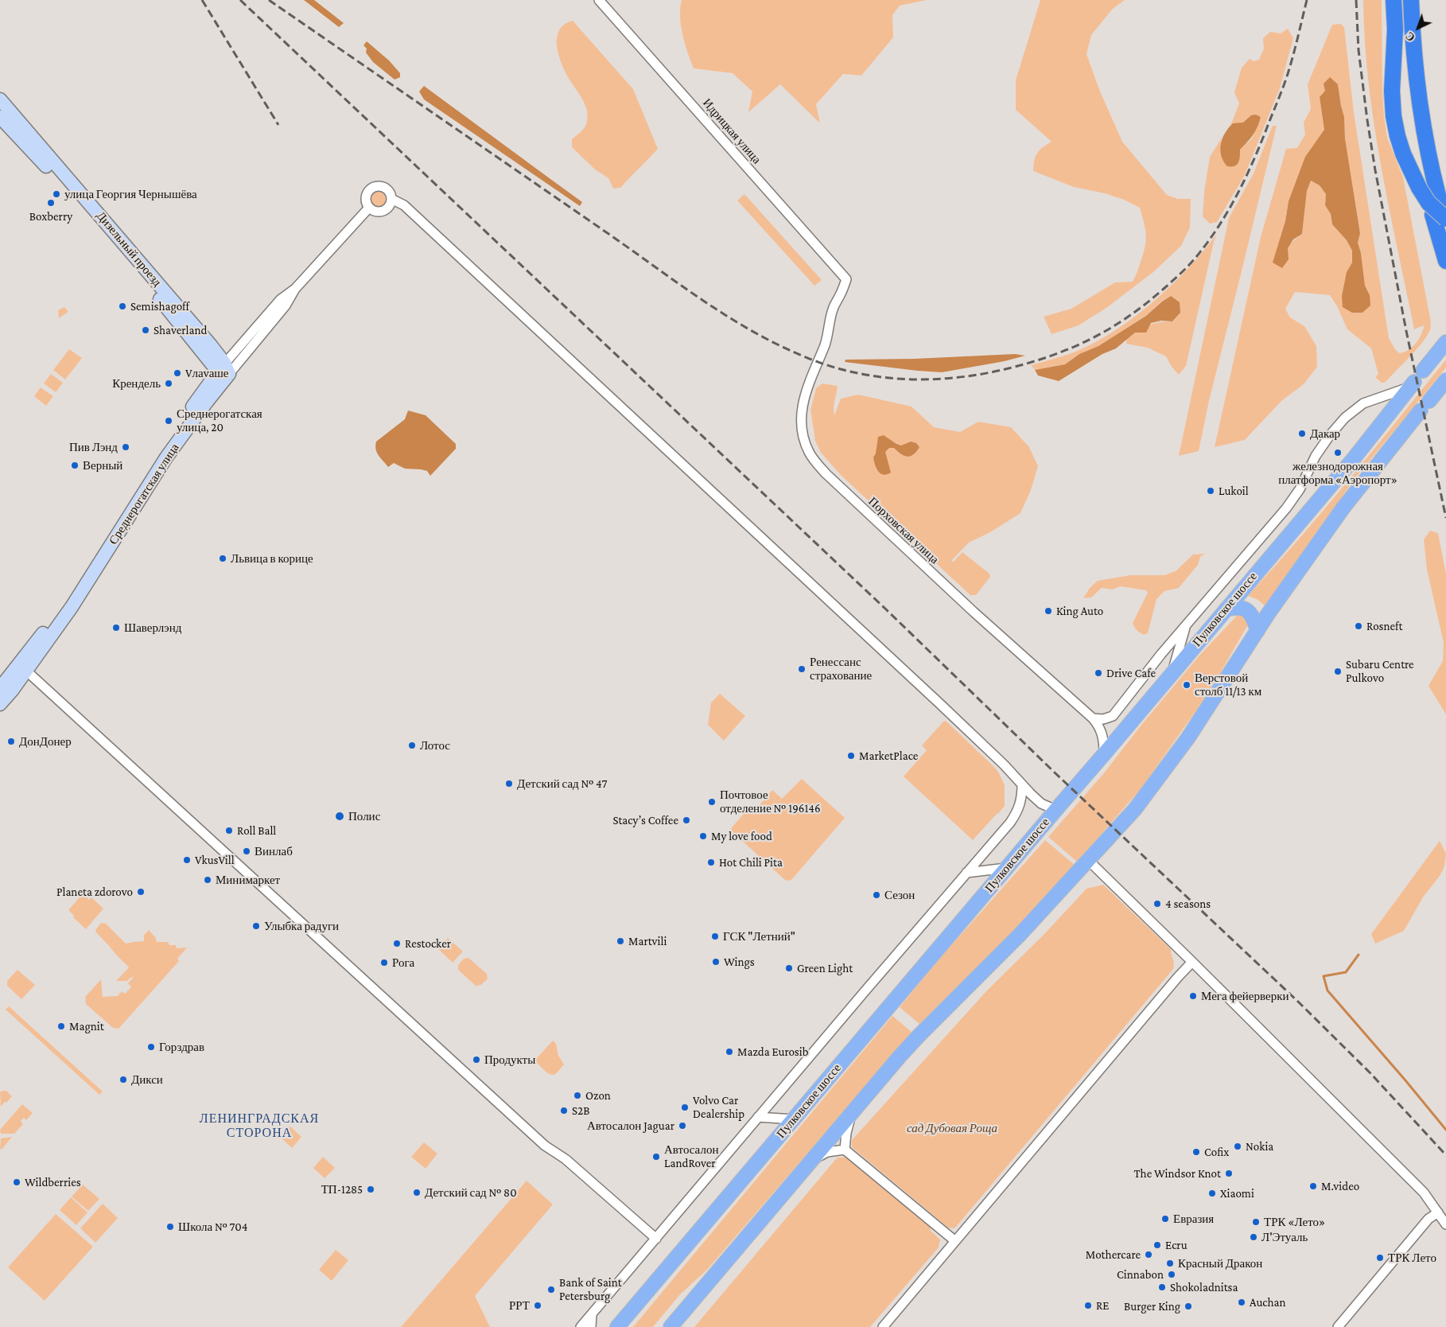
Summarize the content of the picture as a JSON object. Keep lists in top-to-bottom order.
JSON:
{
  "streets": {
    "main road": ["Пулковское шоссе"],
    "street": [
      "Идрицкая улица",
      "Дизельный проезд",
      "Среднерогатская улица",
      "Порховская улица"
    ]
  },
  "crossings": [
    ["Идрицкая улица", "Порховская улица"],
    ["Дизельный проезд", "Среднерогатская улица"],
    ["Порховская улица", "Пулковское шоссе"]
  ],
  "districts": ["ЛЕНИНГРАДСКАЯ СТОРОНА"],
  "parks": ["сад Дубовая Роща"],
  "places": [
    "улица Георгия Чернышёва",
    "Boxberry",
    "Semishagoff",
    "Shaverland",
    "Vлаvаше",
    "Крендель",
    "Среднерогатская улица, 20",
    "Дакар",
    "Пив Лэнд",
    "железнодорожная платформа «Аэропорт»",
    "Верный",
    "Lukoil",
    "Львица в корице",
    "King Auto",
    "Rosneft",
    "Шаверлэнд",
    "Ренессанс страхование",
    "Subaru Centre Pulkovo",
    "Drive Cafe",
    "Верстовой столб 11/13 км",
    "ДонДонер",
    "Лотос",
    "MarketPlace",
    "Детский сад № 47",
    "Почтовое отделение № 196146",
    "Полис",
    "Stacy’s Coffee",
    "Roll Ball",
    "My love food",
    "Винлаб",
    "VkusVill",
    "Hot Chili Pita",
    "Минимаркет",
    "Planeta zdorovo",
    "Сезон",
    "4 seasons",
    "Улыбка радуги",
    "ГСК \"Летний\"",
    "Martvili",
    "Restocker",
    "Wings",
    "Рога",
    "Green Light",
    "Мега фейерверки",
    "Magnit",
    "Горздрав",
    "Mazda Eurosib",
    "Продукты",
    "Дикси",
    "Ozon",
    "Volvo Car Dealership",
    "S2B",
    "Автосалон Jaguar",
    "Nokia",
    "Cofix",
    "Автосалон LandRover",
    "The Windsor Knot",
    "Wildberries",
    "M.video",
    "ТП-1285",
    "Детский сад № 80",
    "Xiaomi",
    "Евразия",
    "ТРК «Лето»",
    "Школа № 704",
    "Л'Этуаль",
    "Ecru",
    "Mothercare",
    "ТРК Лето",
    "Красный Дракон",
    "Cinnabon",
    "Shokoladnitsa",
    "Bank of Saint Petersburg",
    "Auchan",
    "РРТ",
    "RE",
    "Burger King"
  ],
  "north": "bottom left"
}
